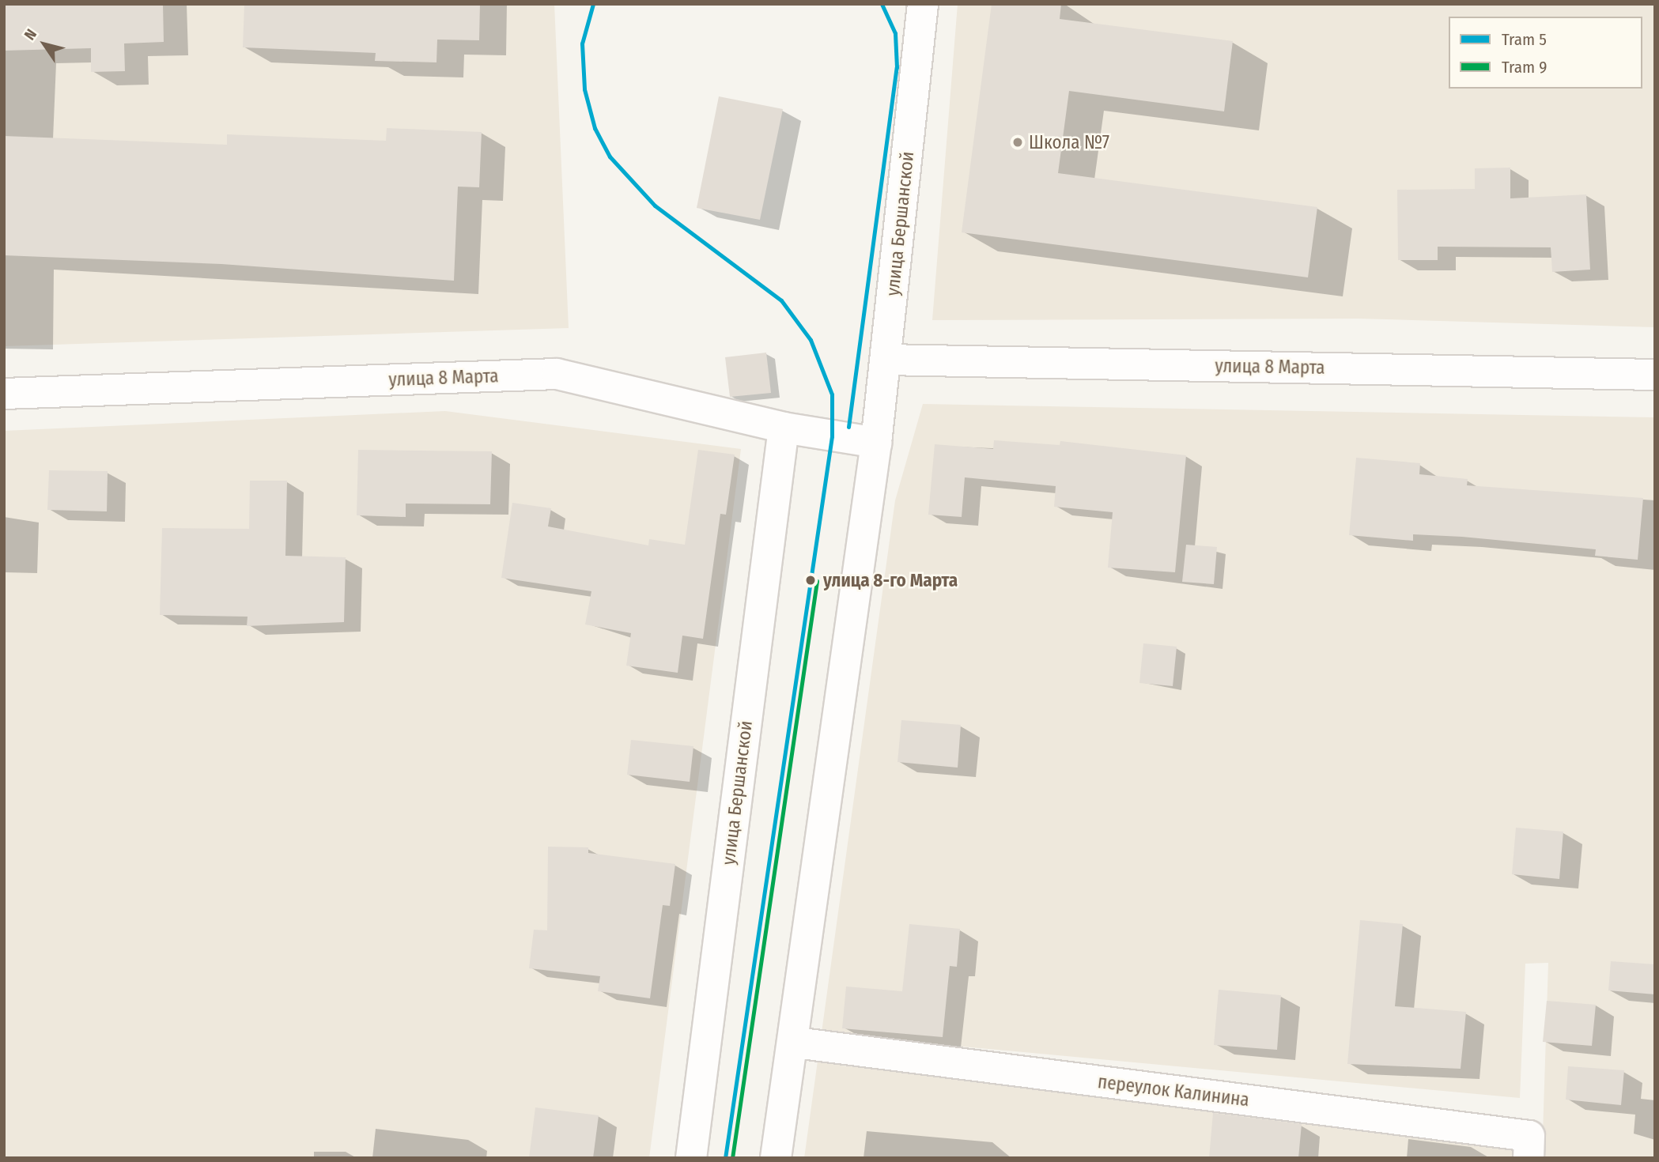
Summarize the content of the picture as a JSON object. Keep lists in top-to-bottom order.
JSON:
{
  "streets": {
    "street": ["улица Бершанской", "улица 8 Марта", "переулок Калинина"]
  },
  "crossings": [
    ["улица Бершанской", "улица 8 Марта"],
    ["улица Бершанской", "переулок Калинина"]
  ],
  "places": ["Школа №7", "улица 8-го Марта"],
  "lines": ["tram line 5", "tram line 9"],
  "legend": ["Tram 5", "Tram 9"],
  "north": "top left"
}
